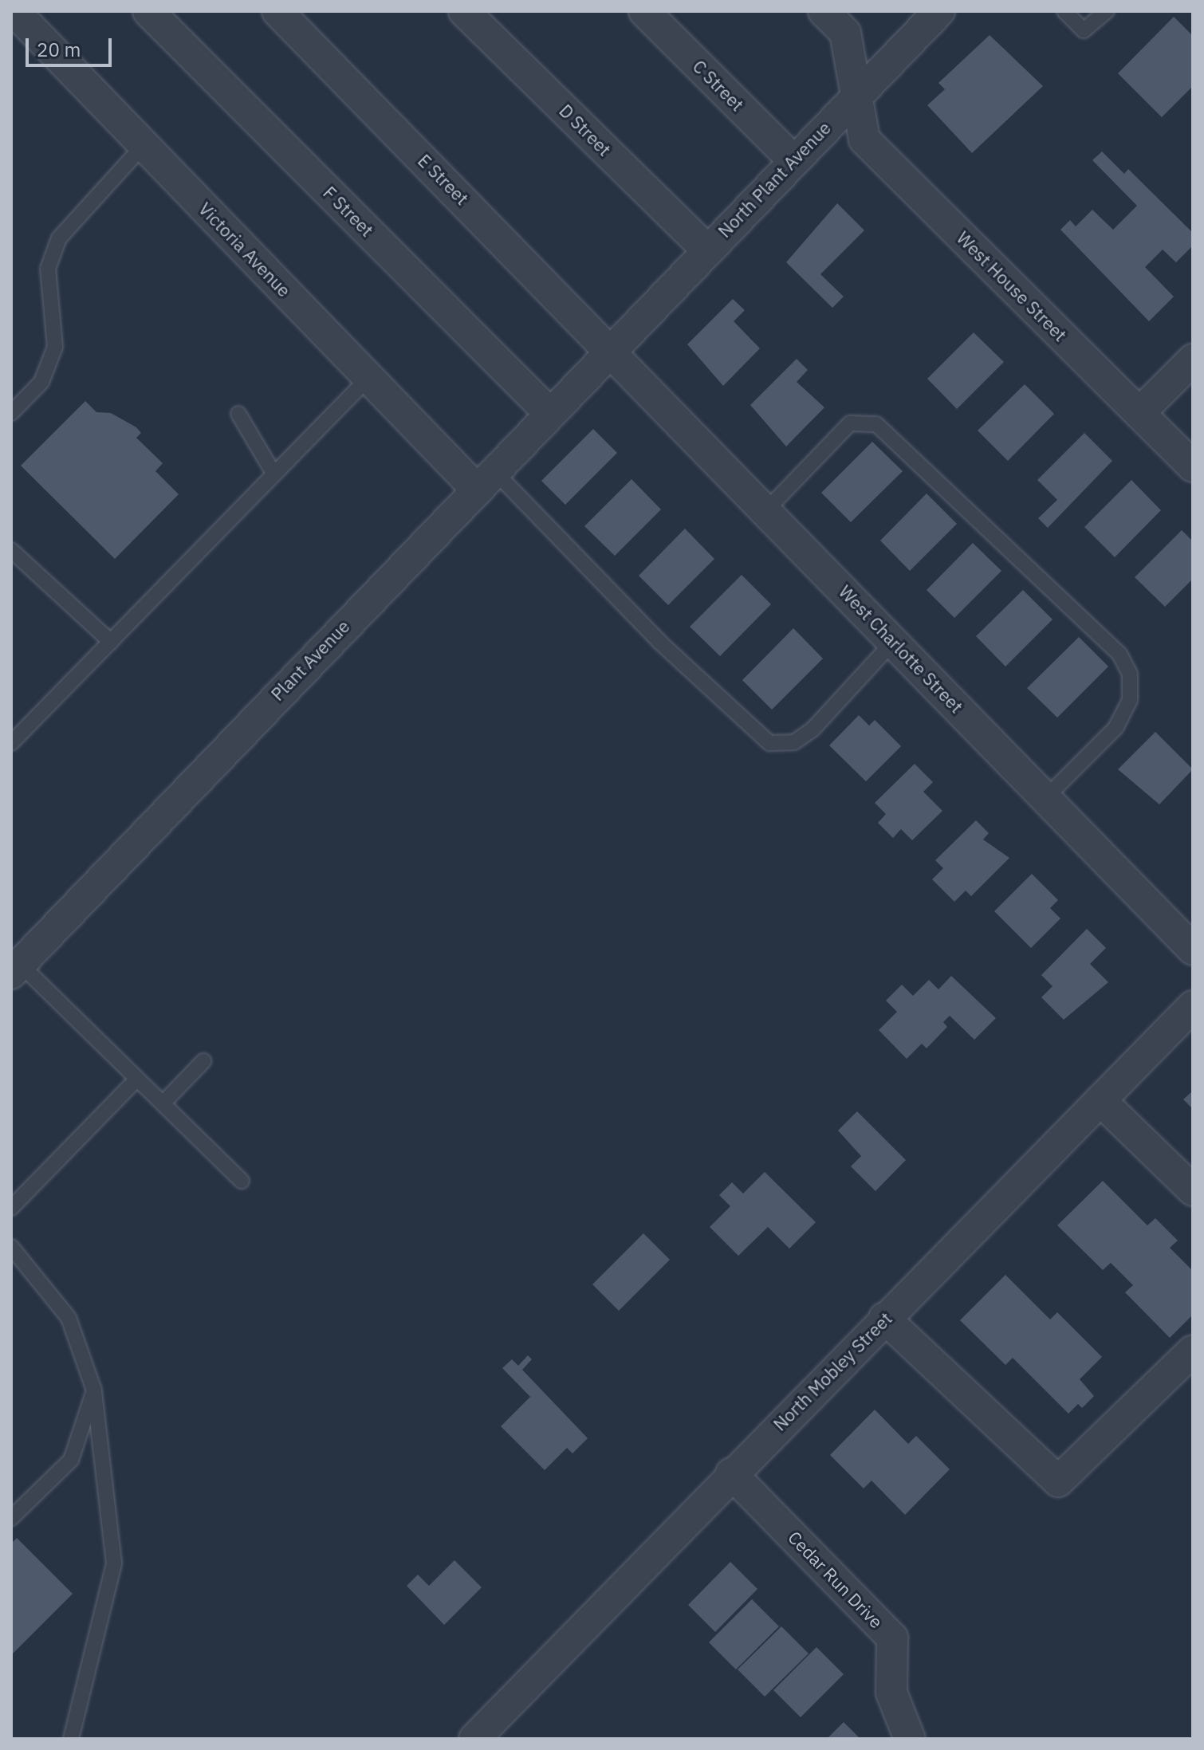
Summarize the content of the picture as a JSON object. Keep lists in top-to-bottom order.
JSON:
{
  "streets": {
    "street": [
      "C Street",
      "D Street",
      "E Street",
      "North Plant Avenue",
      "F Street",
      "Victoria Avenue",
      "West House Street",
      "West Charlotte Street",
      "Plant Avenue",
      "North Mobley Street",
      "Cedar Run Drive"
    ]
  },
  "crossings": [
    ["C Street", "North Plant Avenue"],
    ["D Street", "North Plant Avenue"],
    ["E Street", "North Plant Avenue"],
    ["E Street", "West Charlotte Street"],
    ["E Street", "Plant Avenue"],
    ["North Plant Avenue", "West House Street"],
    ["North Plant Avenue", "West Charlotte Street"],
    ["North Plant Avenue", "Plant Avenue"],
    ["F Street", "Plant Avenue"],
    ["Victoria Avenue", "Plant Avenue"],
    ["West Charlotte Street", "Plant Avenue"],
    ["North Mobley Street", "Cedar Run Drive"]
  ],
  "scale_bar": "20 m"
}
